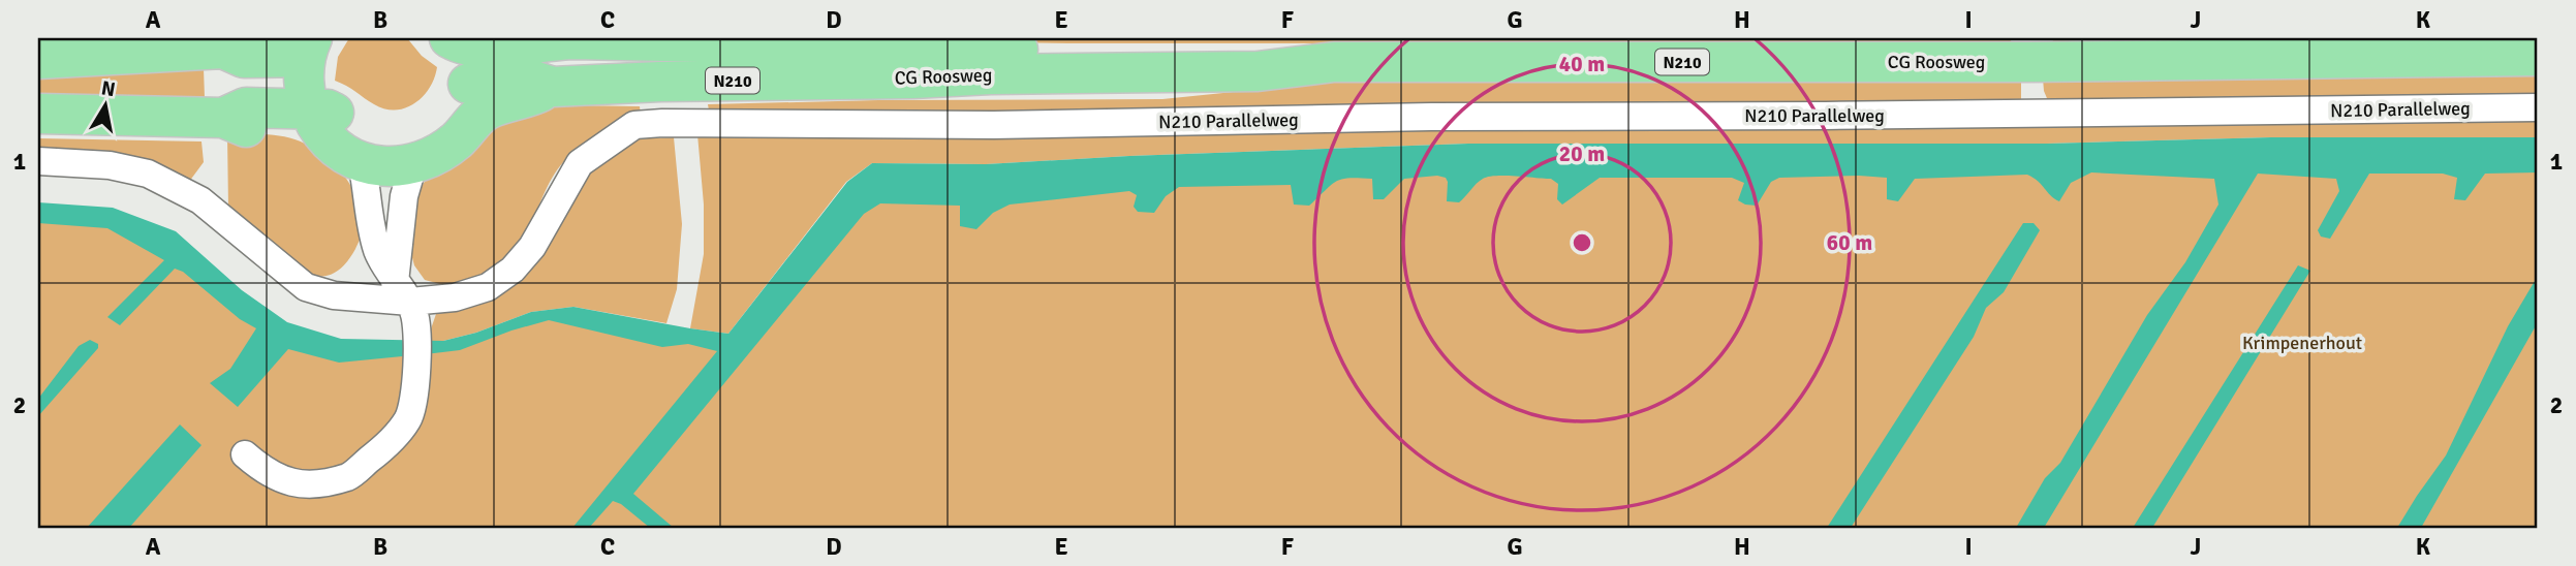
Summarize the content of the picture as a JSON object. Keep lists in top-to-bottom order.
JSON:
{
  "streets": {
    "main road": ["N210", "CG Roosweg"],
    "street": ["N210 Parallelweg"]
  },
  "crossings": [
    ["N210", "CG Roosweg"]
  ],
  "parks": ["Krimpenerhout"],
  "north": "top",
  "grid": {
    "columns": [
      "A",
      "B",
      "C",
      "D",
      "E",
      "F",
      "G",
      "H",
      "I",
      "J",
      "K"
    ],
    "rows": ["1", "2"]
  },
  "rings": ["40 m", "20 m", "60 m"]
}
